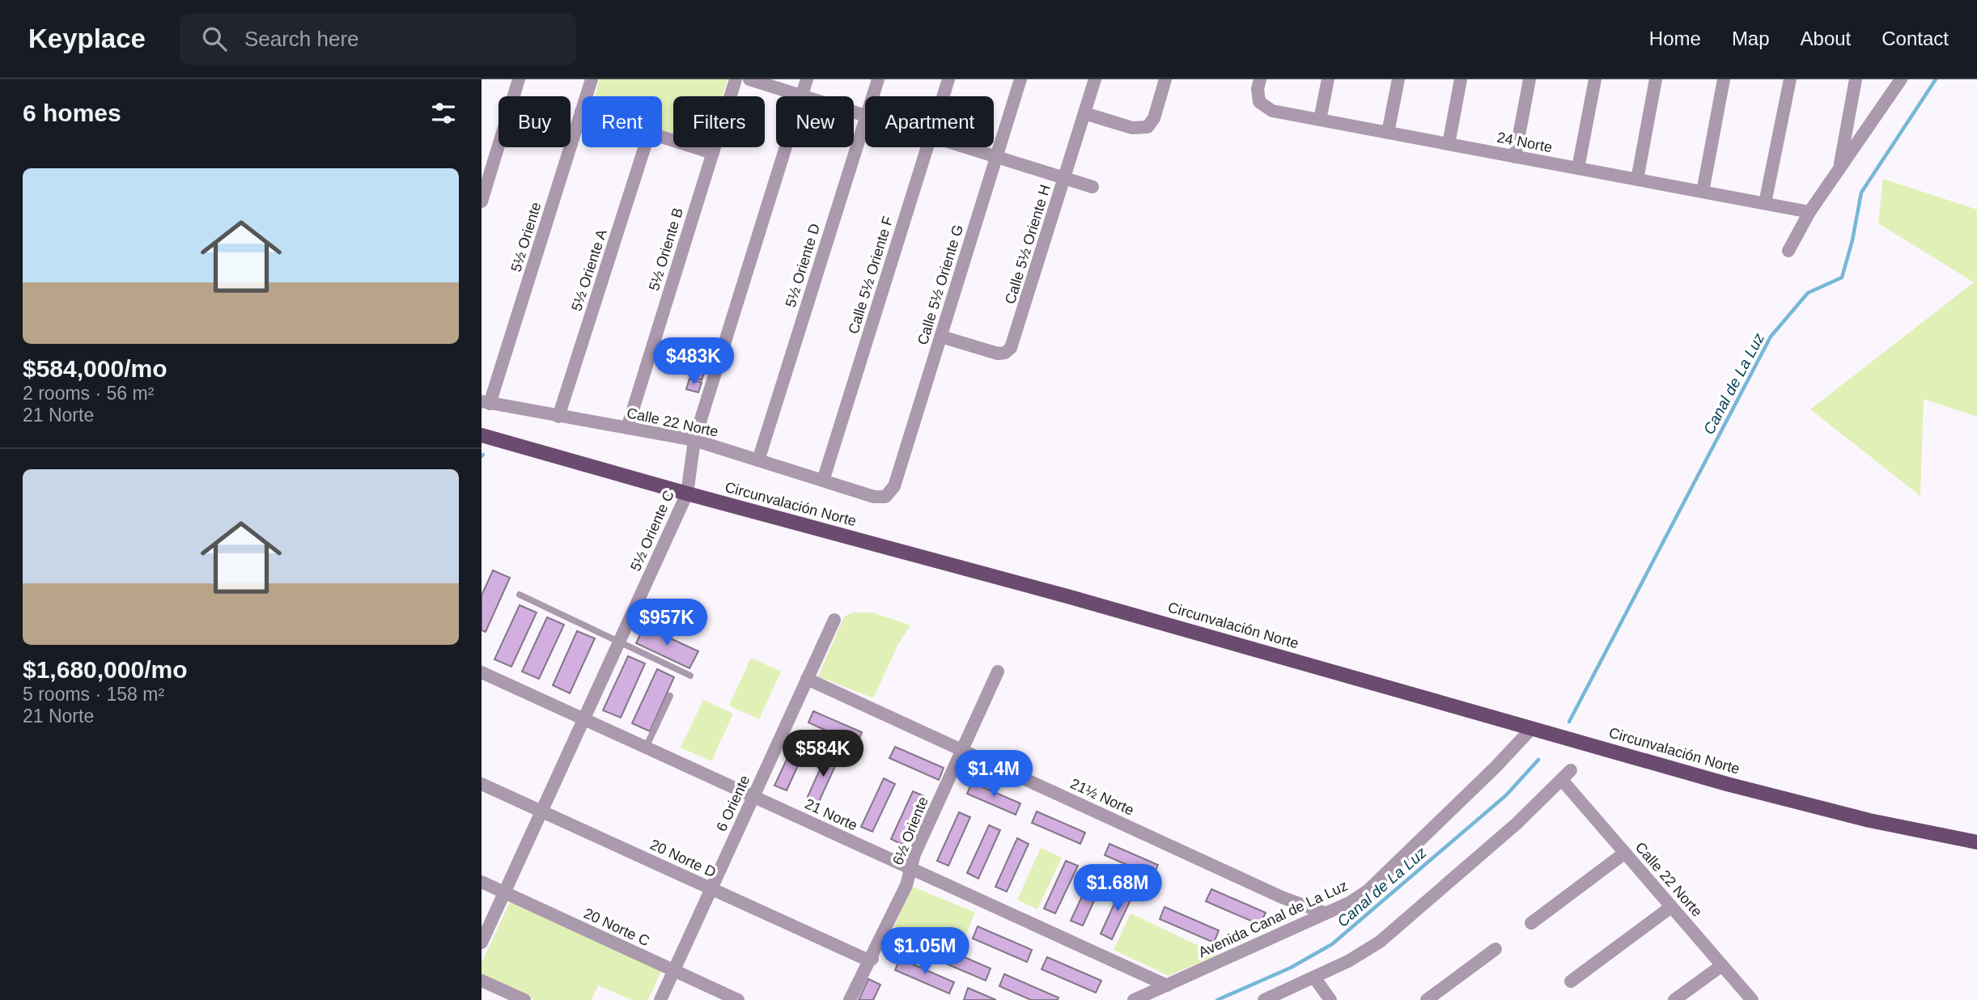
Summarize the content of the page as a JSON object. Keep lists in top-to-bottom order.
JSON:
{
  "streets": {
    "main road": ["Circunvalación Norte"],
    "street": [
      "24 Norte",
      "5½ Oriente",
      "Calle 5½ Oriente H",
      "5½ Oriente B",
      "5½ Oriente D",
      "5½ Oriente A",
      "Calle 5½ Oriente F",
      "Calle 5½ Oriente G",
      "Calle 22 Norte",
      "5½ Oriente C",
      "21½ Norte",
      "6 Oriente",
      "21 Norte",
      "6½ Oriente",
      "20 Norte D",
      "Avenida Canal de La Luz",
      "20 Norte C"
    ]
  },
  "crossings": [
    ["5½ Oriente", "Calle 22 Norte"],
    ["Calle 5½ Oriente H", "Calle 5½ Oriente G"],
    ["5½ Oriente B", "Calle 22 Norte"],
    ["5½ Oriente D", "Calle 22 Norte"],
    ["5½ Oriente A", "Calle 22 Norte"],
    ["Calle 5½ Oriente F", "Calle 22 Norte"],
    ["Calle 5½ Oriente G", "Calle 22 Norte"],
    ["Calle 22 Norte", "5½ Oriente C"],
    ["Circunvalación Norte", "5½ Oriente C"],
    ["Circunvalación Norte", "Avenida Canal de La Luz"],
    ["5½ Oriente C", "21 Norte"],
    ["5½ Oriente C", "20 Norte D"],
    ["5½ Oriente C", "20 Norte C"],
    ["21½ Norte", "6 Oriente"],
    ["21½ Norte", "6½ Oriente"],
    ["21½ Norte", "Avenida Canal de La Luz"],
    ["6 Oriente", "21 Norte"],
    ["6 Oriente", "20 Norte D"],
    ["6 Oriente", "20 Norte C"],
    ["21 Norte", "6½ Oriente"],
    ["21 Norte", "Avenida Canal de La Luz"],
    ["6½ Oriente", "20 Norte D"]
  ],
  "water": ["Canal de La Luz"],
  "page": {
    "header": "Keyplace",
    "search": "Search here",
    "nav": [
      "Home",
      "Map",
      "About",
      "Contact"
    ],
    "heading": "6 homes",
    "chip": [
      "Buy",
      "Rent",
      "Filters",
      "New",
      "Apartment"
    ],
    "list": [
      {
        "name": "$584,000/mo",
        "note": "2 rooms · 56 m² · 21 Norte"
      },
      {
        "name": "$1,680,000/mo",
        "note": "5 rooms · 158 m² · 21 Norte"
      }
    ],
    "price": [
      "$483K",
      "$957K",
      "$584K",
      "$1.4M",
      "$1.68M",
      "$1.05M"
    ]
  }
}
